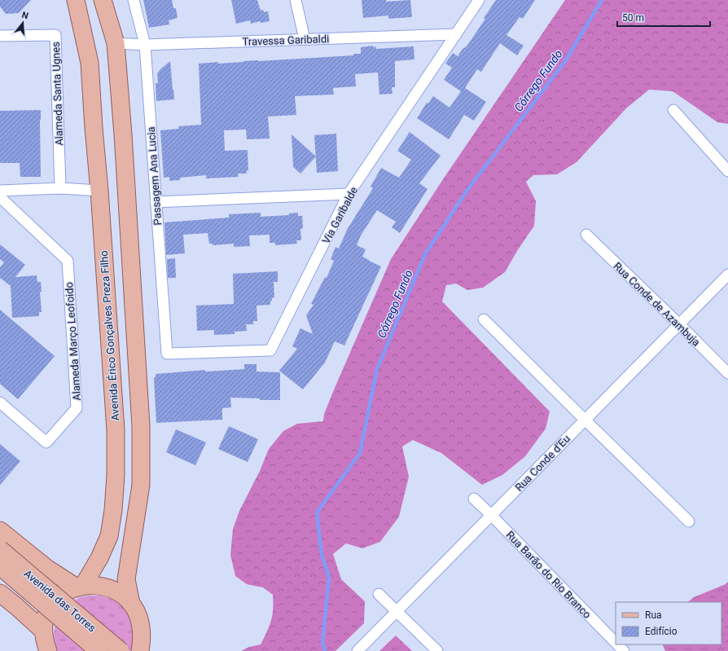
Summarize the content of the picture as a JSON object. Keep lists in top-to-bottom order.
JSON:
{
  "streets": {
    "main road": ["Avenida Érico Gonçalves Preza Filho", "Avenida das Torres"],
    "street": [
      "Travessa Garibaldi",
      "Alameda Santa Ugnes",
      "Passagem Ana Lucia",
      "Via Garibalde",
      "Rua Conde de Azambuja",
      "Alameda Março Leofoido",
      "Rua Conde d'Eu",
      "Rua Barão do Rio Branco"
    ]
  },
  "crossings": [
    ["Travessa Garibaldi", "Passagem Ana Lucia"],
    ["Travessa Garibaldi", "Via Garibalde"],
    ["Passagem Ana Lucia", "Via Garibalde"],
    ["Rua Conde de Azambuja", "Rua Conde d'Eu"],
    ["Rua Conde d'Eu", "Rua Barão do Rio Branco"]
  ],
  "water": ["Córrego Fundo"],
  "legend": ["Rua", "Edifício"],
  "scale_bar": "50 m",
  "north": "top"
}
